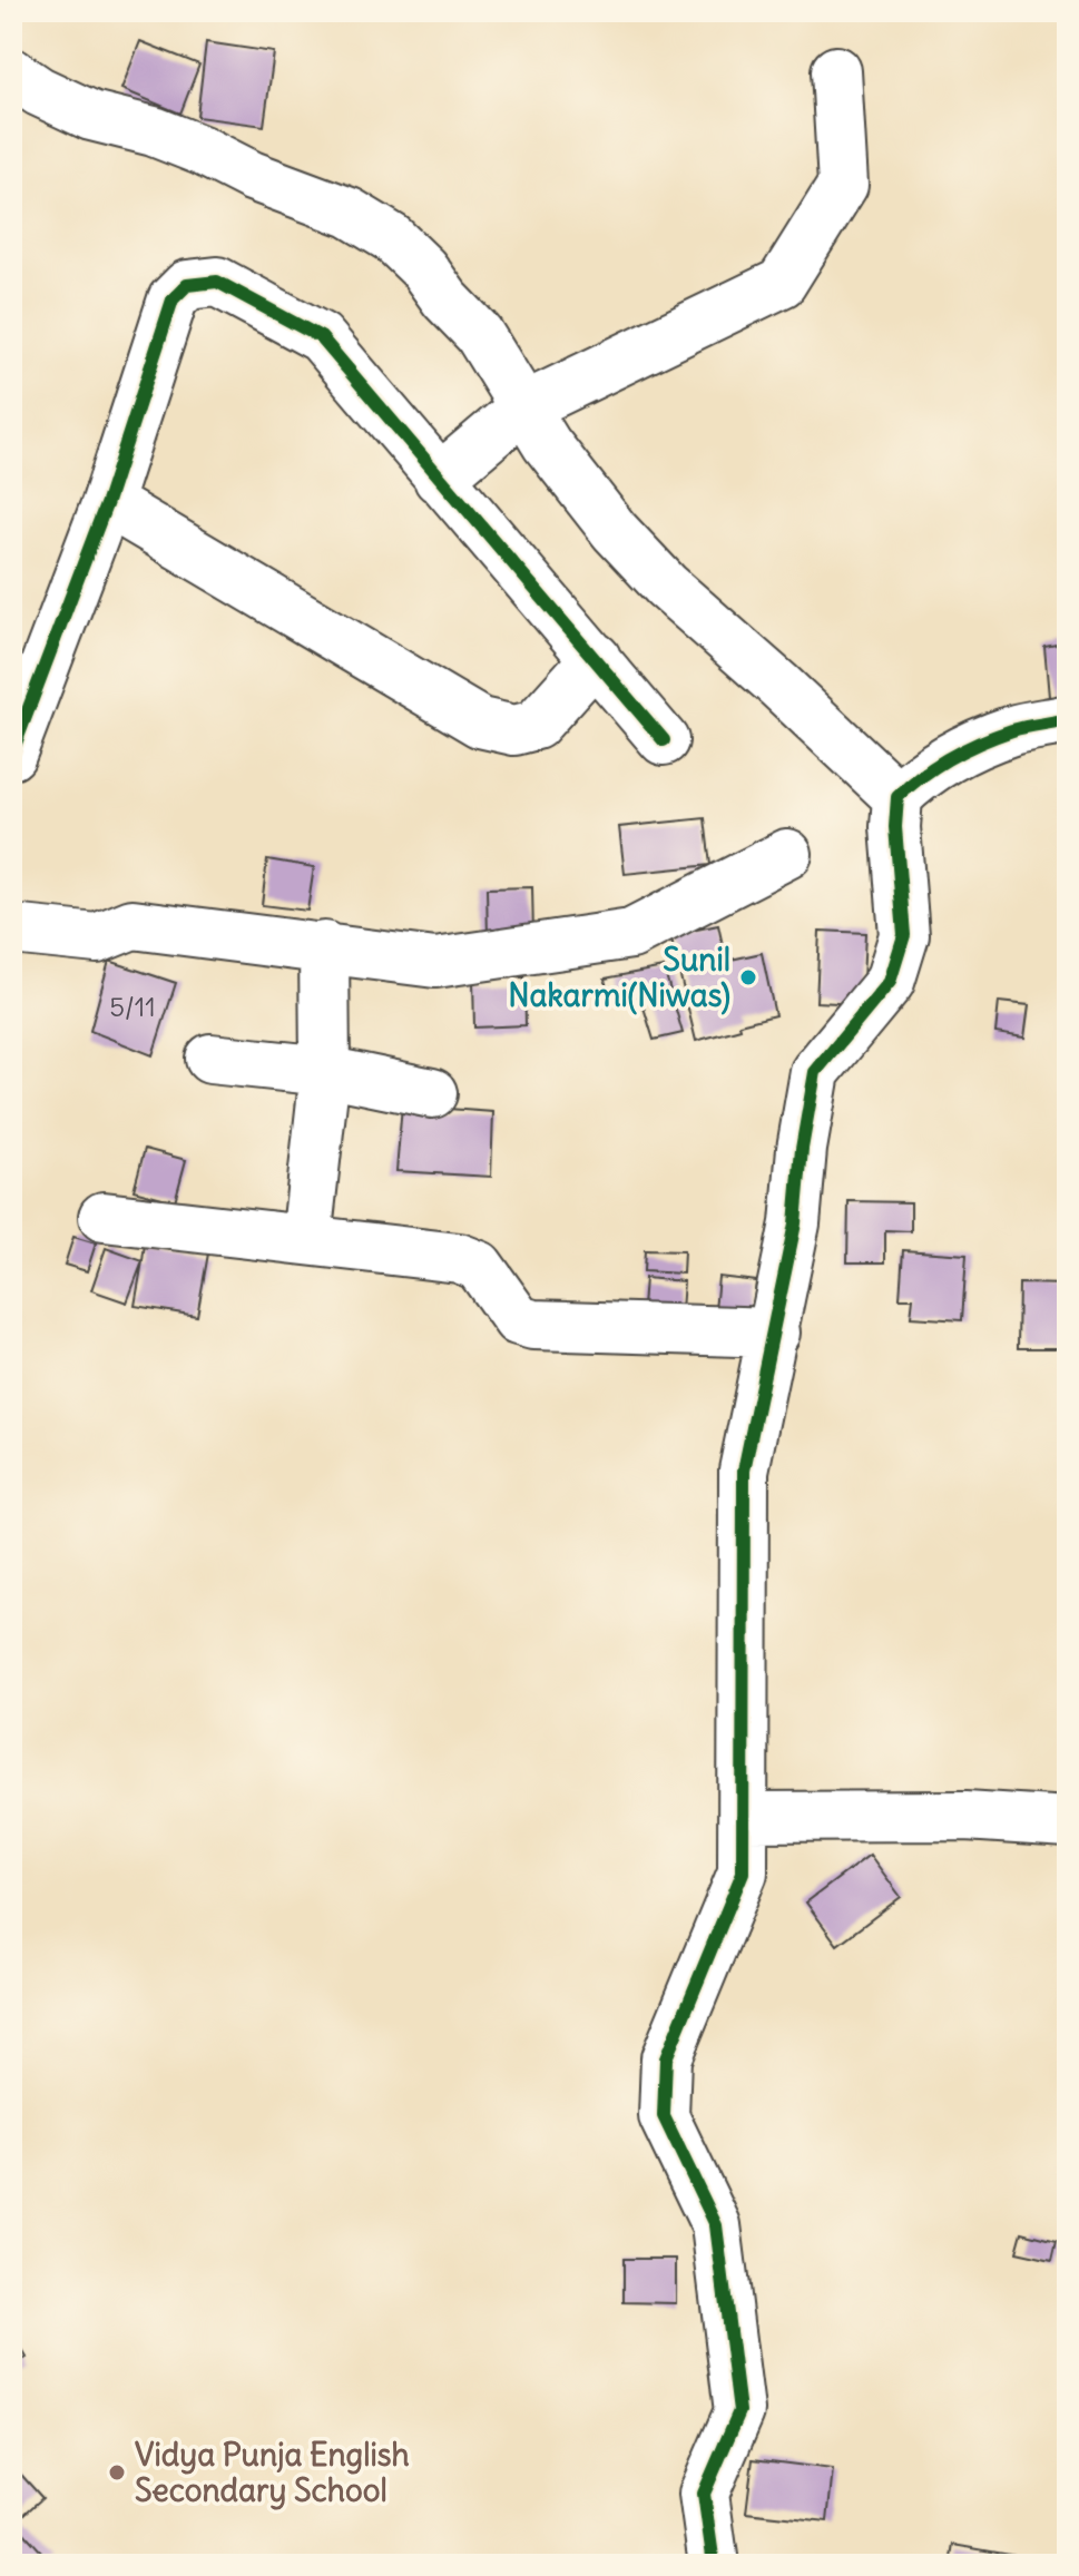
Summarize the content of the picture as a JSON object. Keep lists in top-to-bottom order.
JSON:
{
  "places": ["Sunil Nakarmi(Niwas)", "Vidya Punja English Secondary School"],
  "house_numbers": ["5/11"]
}
